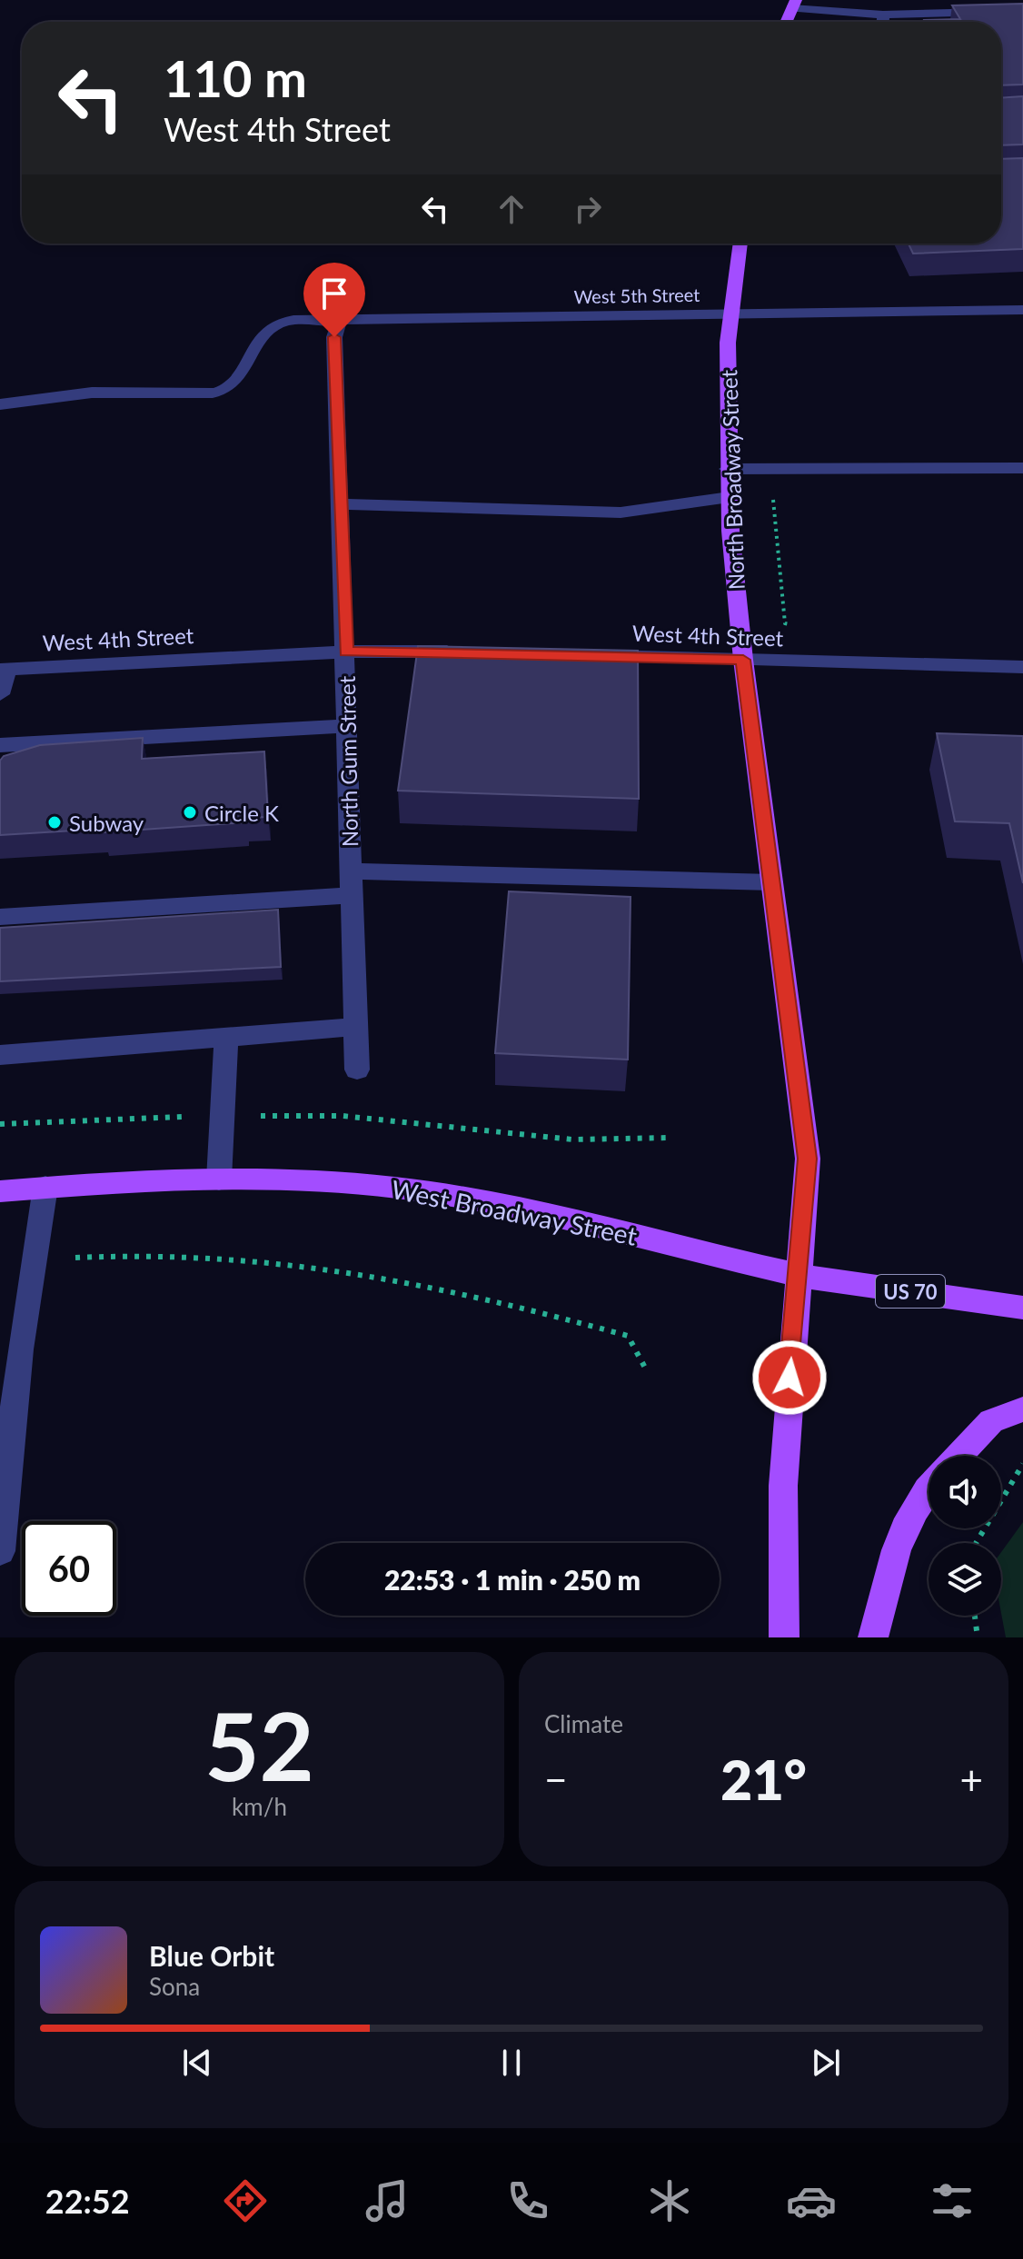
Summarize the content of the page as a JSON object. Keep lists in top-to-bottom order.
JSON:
{
  "streets": {
    "main road": ["North Broadway Street", "West Broadway Street", "US 70"],
    "street": ["West 5th Street", "West 4th Street", "North Gum Street"]
  },
  "crossings": [
    ["West 5th Street", "North Broadway Street"],
    ["West 5th Street", "North Gum Street"],
    ["North Broadway Street", "West 4th Street"],
    ["North Broadway Street", "West Broadway Street"],
    ["West 4th Street", "North Gum Street"]
  ],
  "places": ["Circle K", "Subway"],
  "page": {
    "turn": ["110 m", "West 4th Street"],
    "limit": "60",
    "trip": "22:53 · 1 min · 250 m",
    "tile": [
      ["52", "km/h"],
      "Climate"
    ],
    "heat": ["−", "21°", "+"],
    "song": ["Blue Orbit", "Sona"],
    "tabs": "22:52"
  }
}
